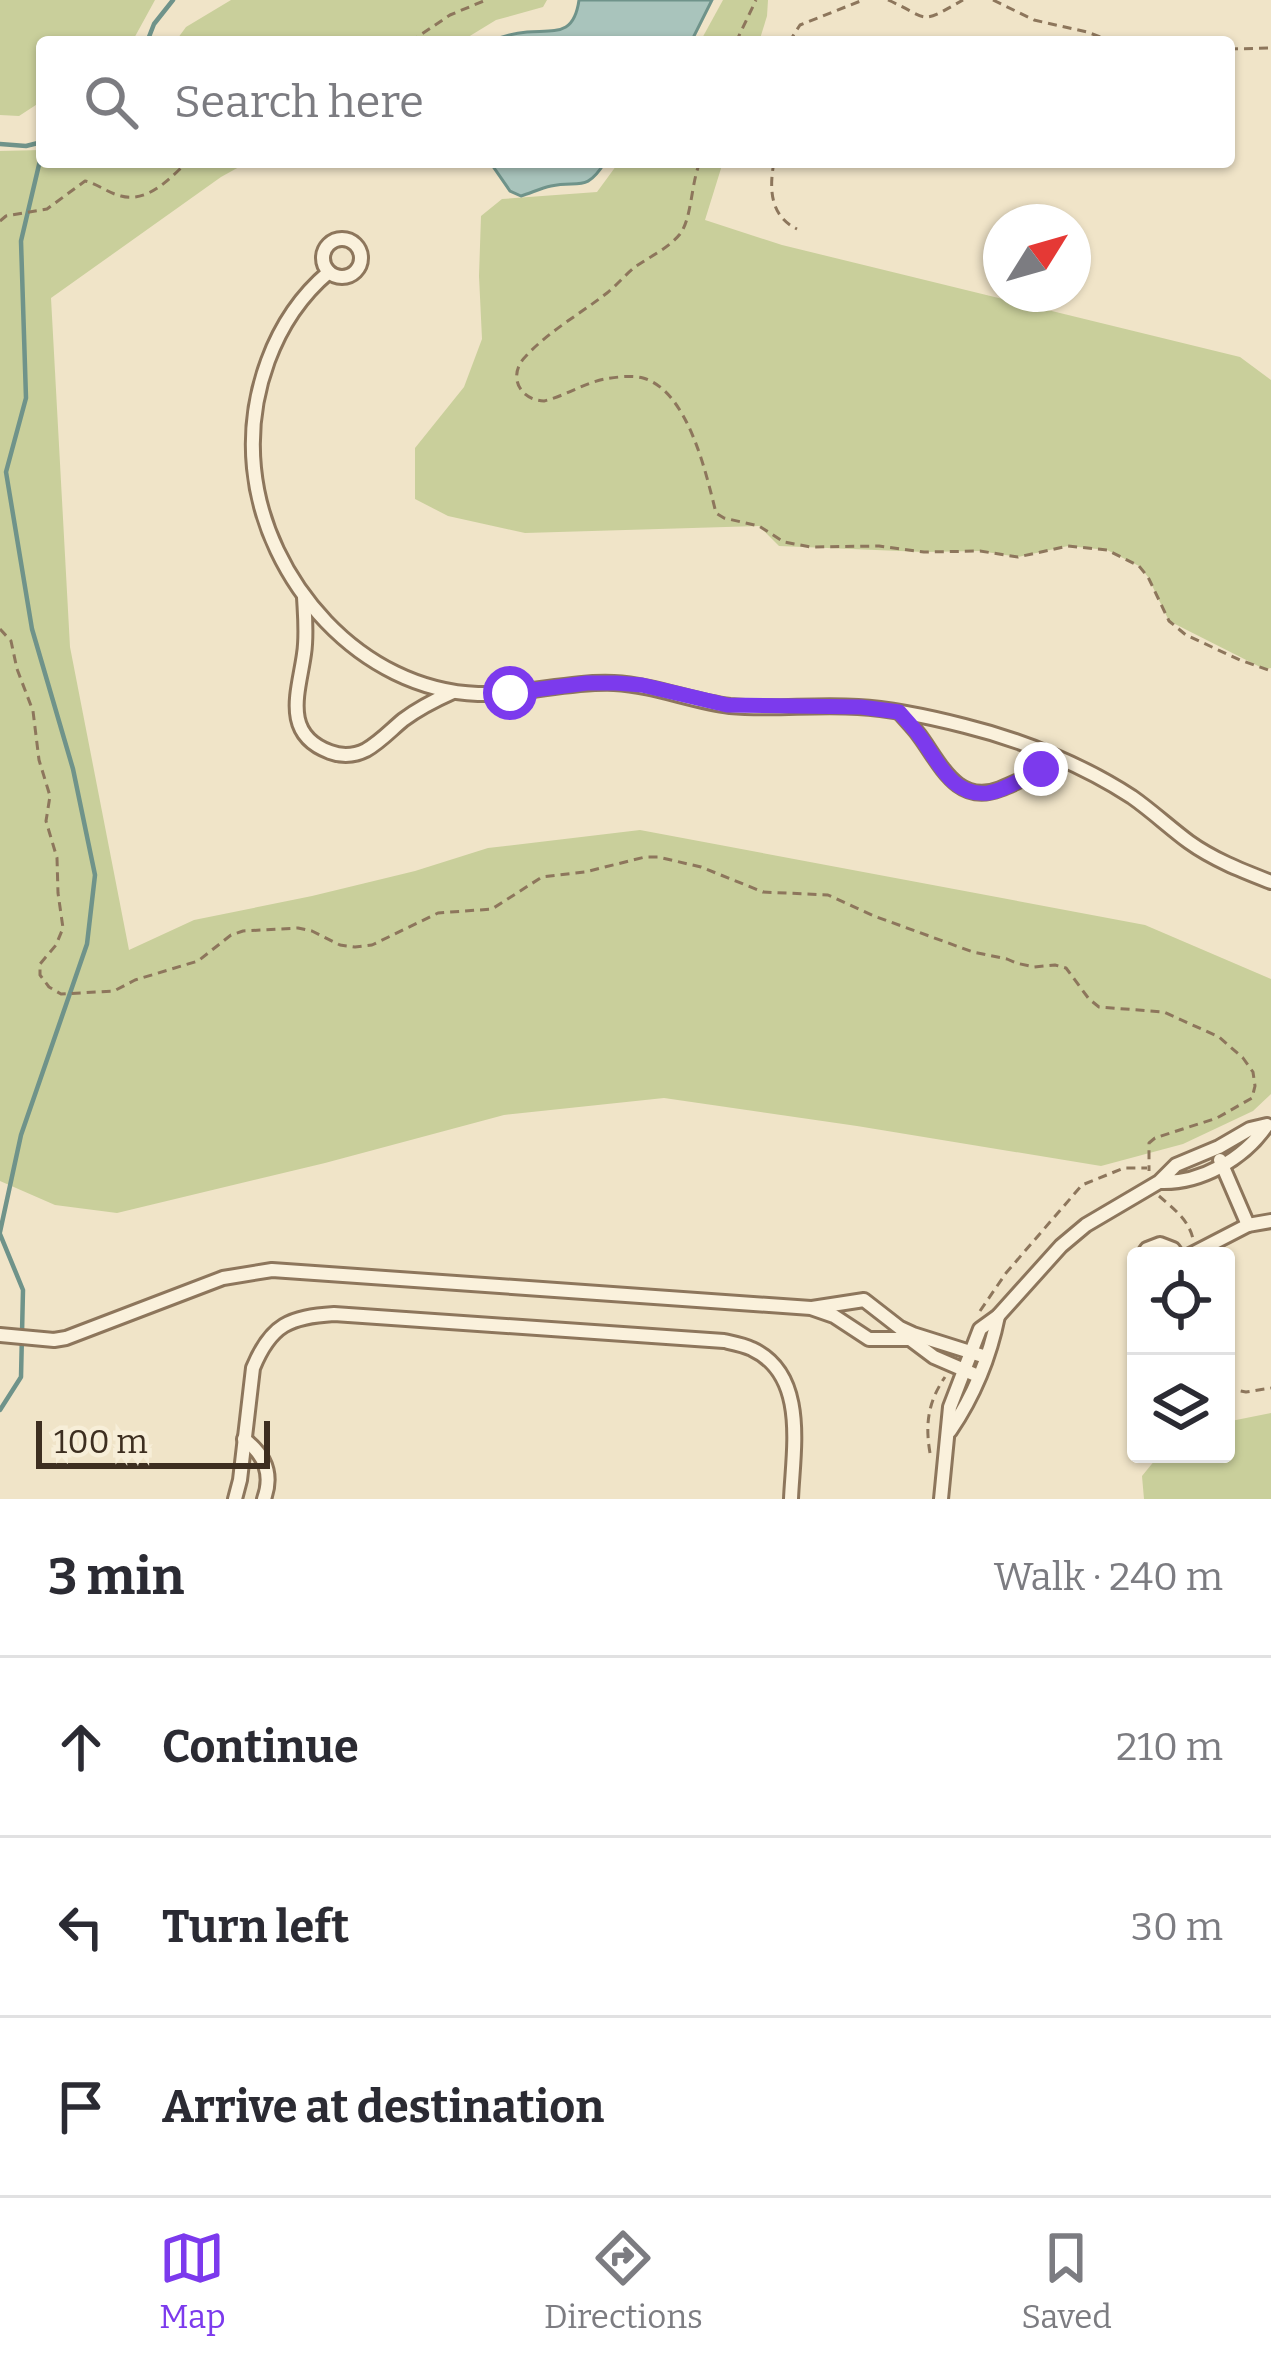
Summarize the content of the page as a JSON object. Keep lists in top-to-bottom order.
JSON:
{
  "scale_bar": "100 m",
  "north": "top right",
  "page": {
    "search": "Search here",
    "scale": "100 m",
    "heading": ["3 min", "Walk · 240 m"],
    "list": [
      ["Continue", "210 m"],
      ["Turn left", "30 m"],
      "Arrive at destination"
    ],
    "nav": ["Map", "Directions", "Saved"]
  }
}
